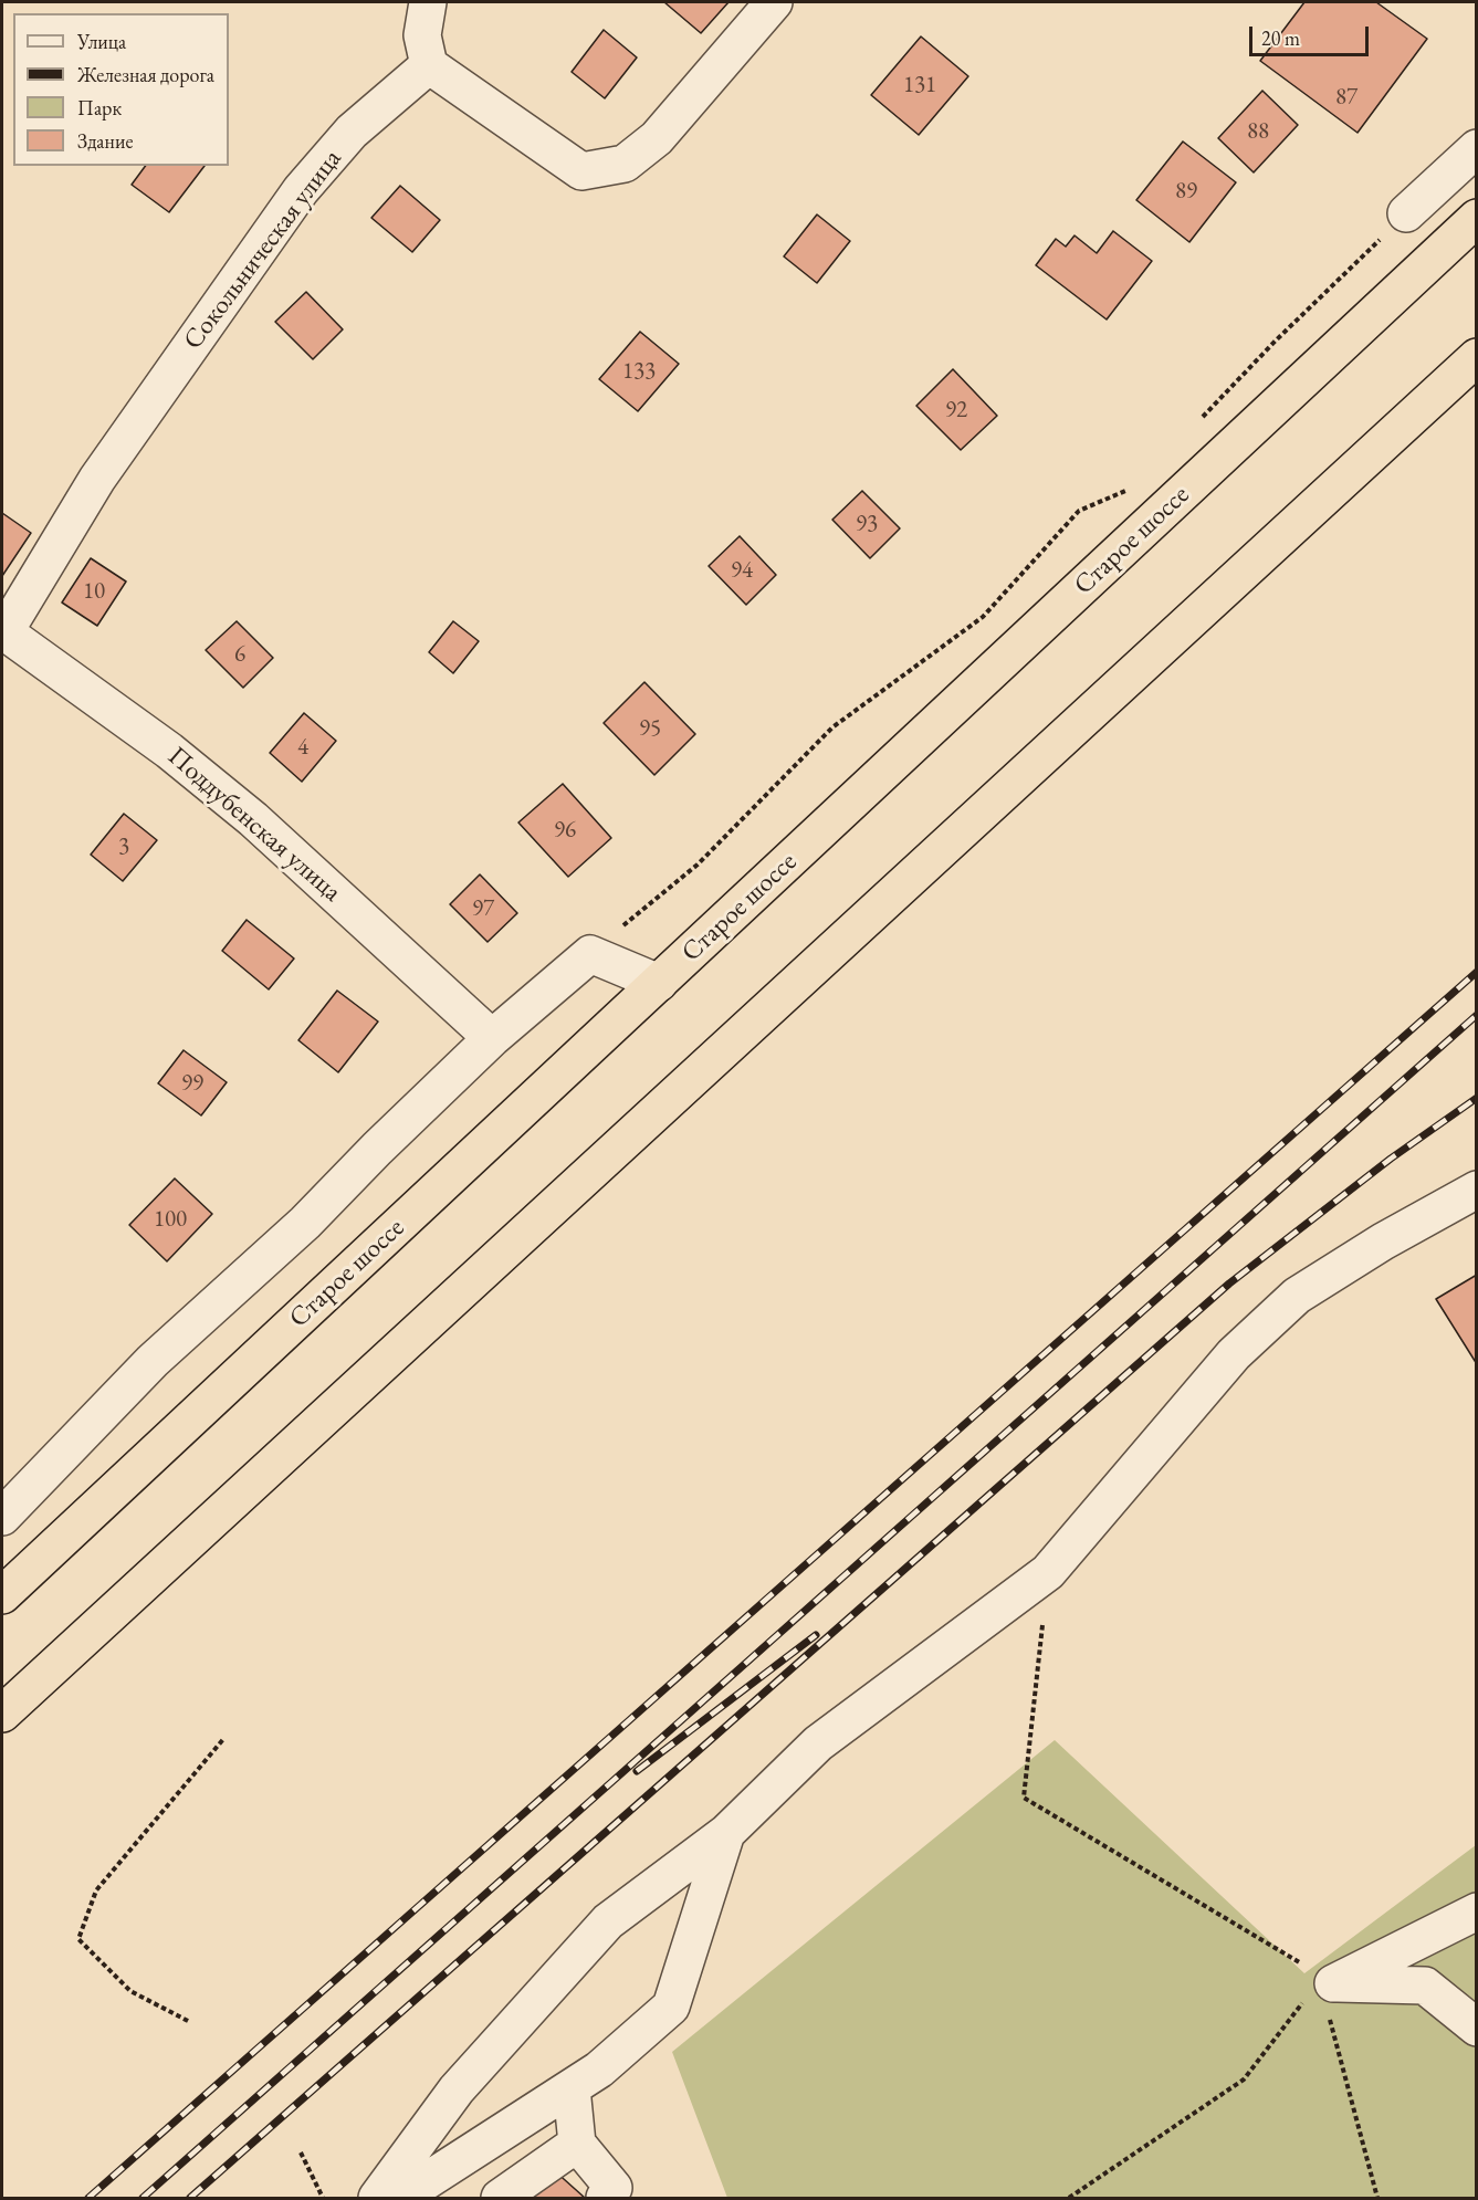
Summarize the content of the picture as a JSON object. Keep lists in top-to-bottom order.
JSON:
{
  "streets": {
    "highway": ["Старое шоссе"],
    "street": ["Сокольническая улица", "Поддубенская улица"]
  },
  "crossings": [
    ["Сокольническая улица", "Поддубенская улица"]
  ],
  "house_numbers": [
    "131",
    "87",
    "88",
    "89",
    "133",
    "92",
    "93",
    "94",
    "10",
    "6",
    "95",
    "4",
    "96",
    "3",
    "97",
    "99",
    "100"
  ],
  "legend": [
    "Улица",
    "Железная дорога",
    "Парк",
    "Здание"
  ],
  "scale_bar": "20 m"
}
